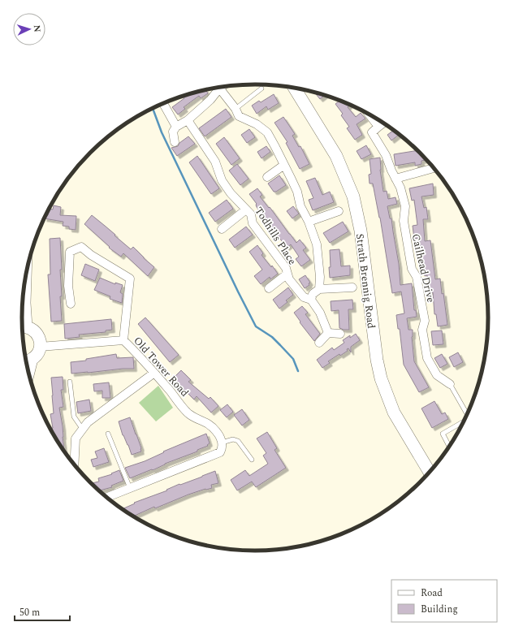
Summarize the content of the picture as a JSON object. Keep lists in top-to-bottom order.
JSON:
{
  "streets": {
    "street": [
      "Todhills Place",
      "Cailhead Drive",
      "Strath Brennig Road",
      "Old Tower Road"
    ]
  },
  "legend": ["Road", "Building"],
  "scale_bar": "50 m",
  "north": "right"
}
